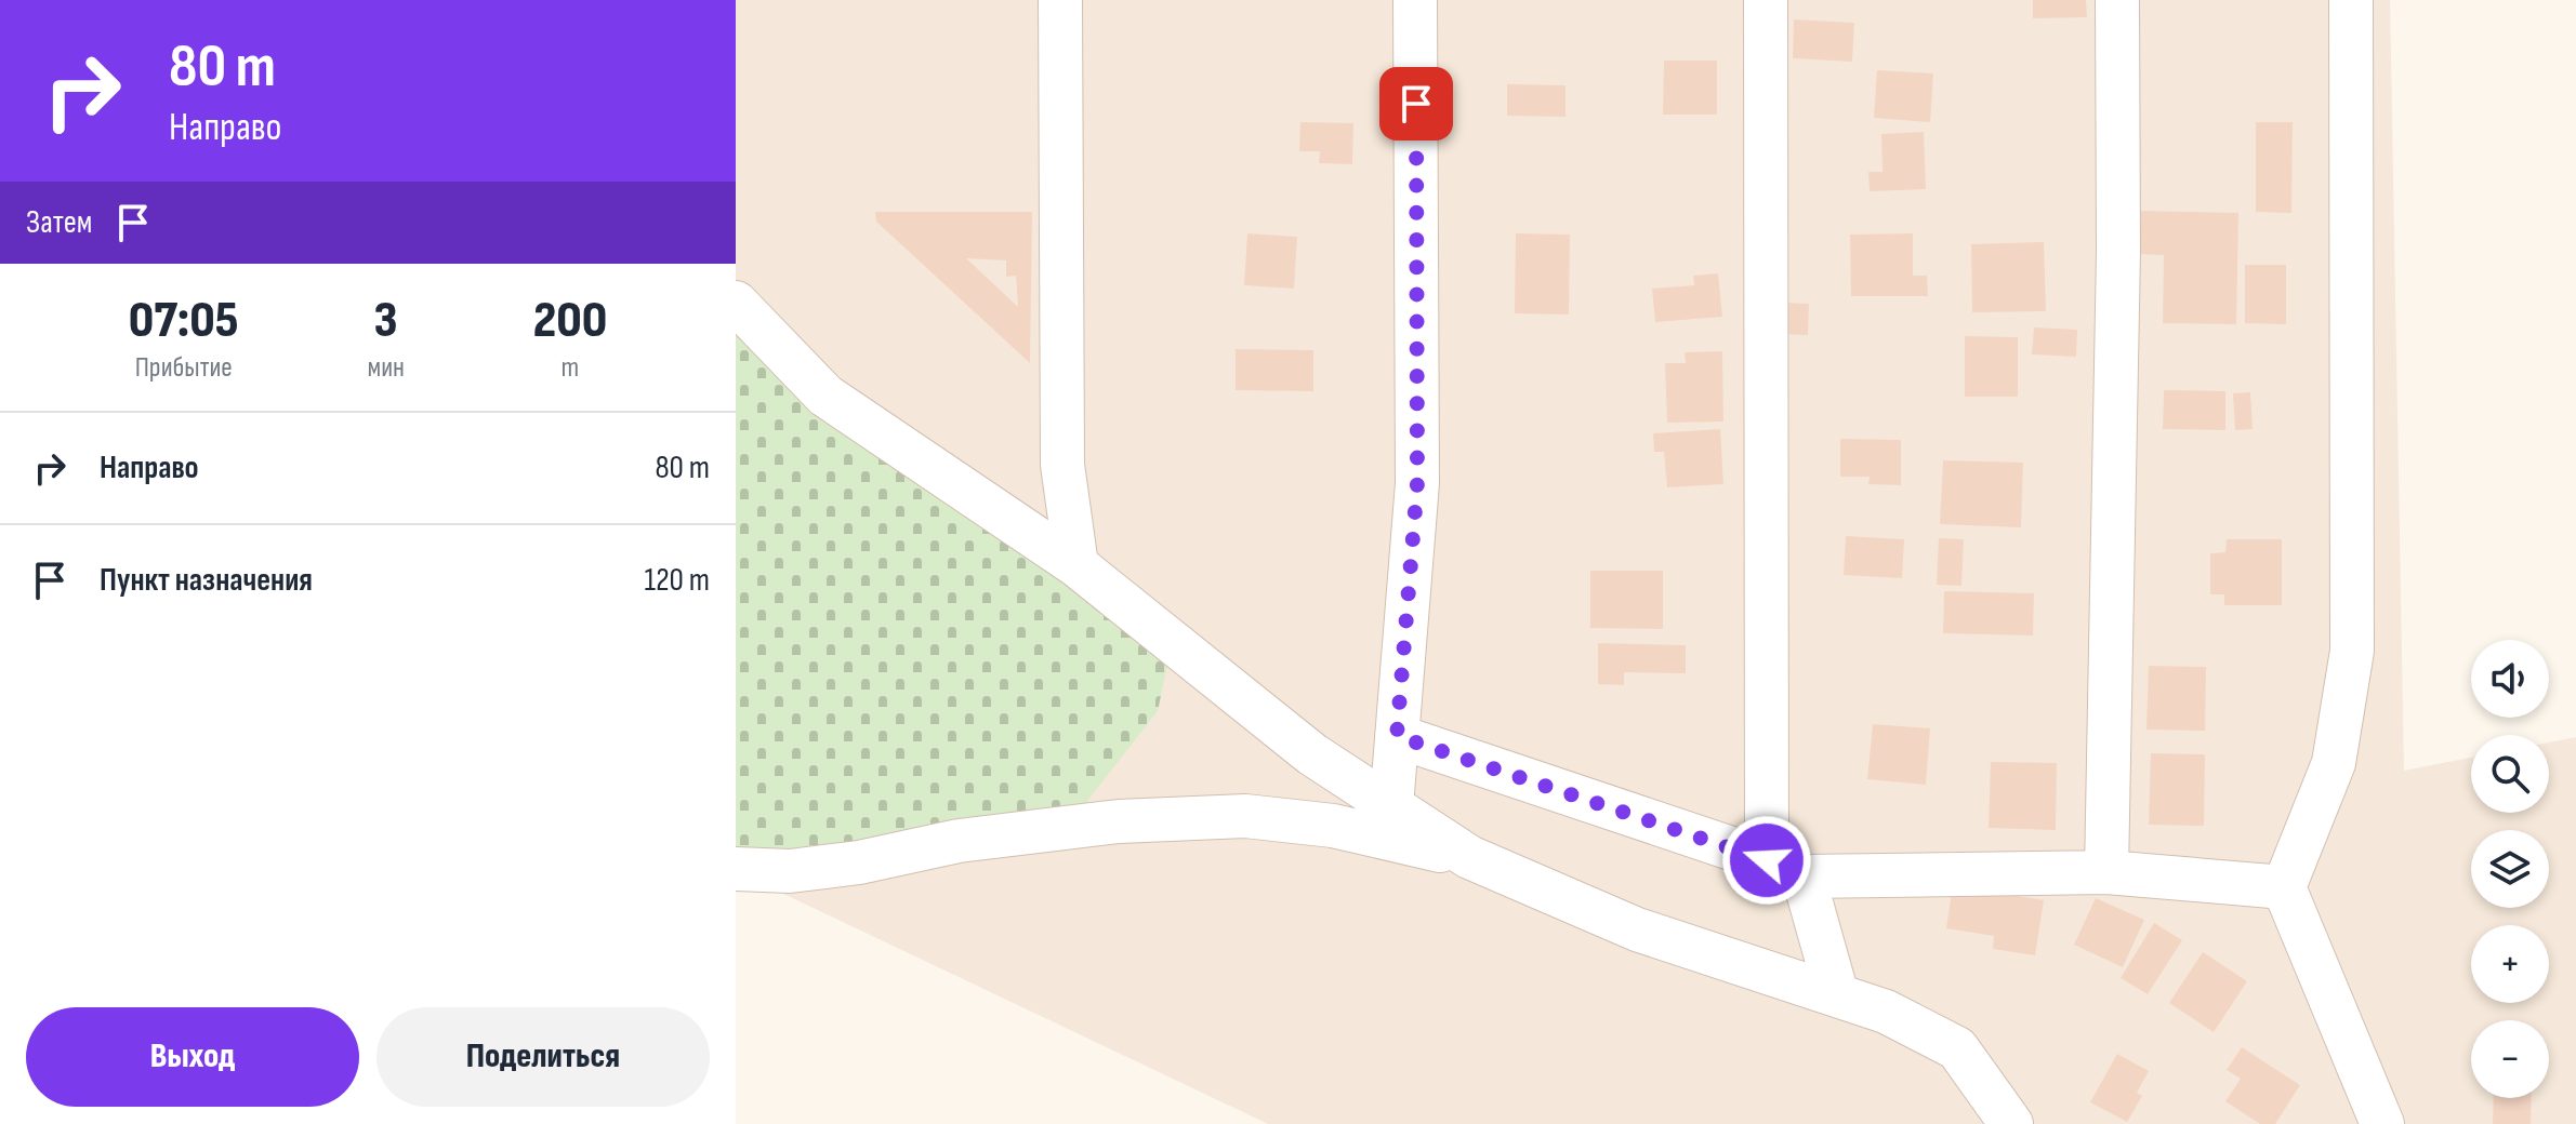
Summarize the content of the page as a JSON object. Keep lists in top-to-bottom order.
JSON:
{
  "page": {
    "turn": ["80 m", "Направо"],
    "then": "Затем",
    "eta": [
      "07:05",
      "Прибытие",
      "3",
      "мин",
      "200",
      "m"
    ],
    "list": [
      {
        "name": "Направо",
        "value": "80 m"
      },
      {
        "name": "Пункт назначения",
        "value": "120 m"
      }
    ],
    "map_buttons": ["+", "−"],
    "buttons": ["Выход", "Поделиться"]
  }
}
